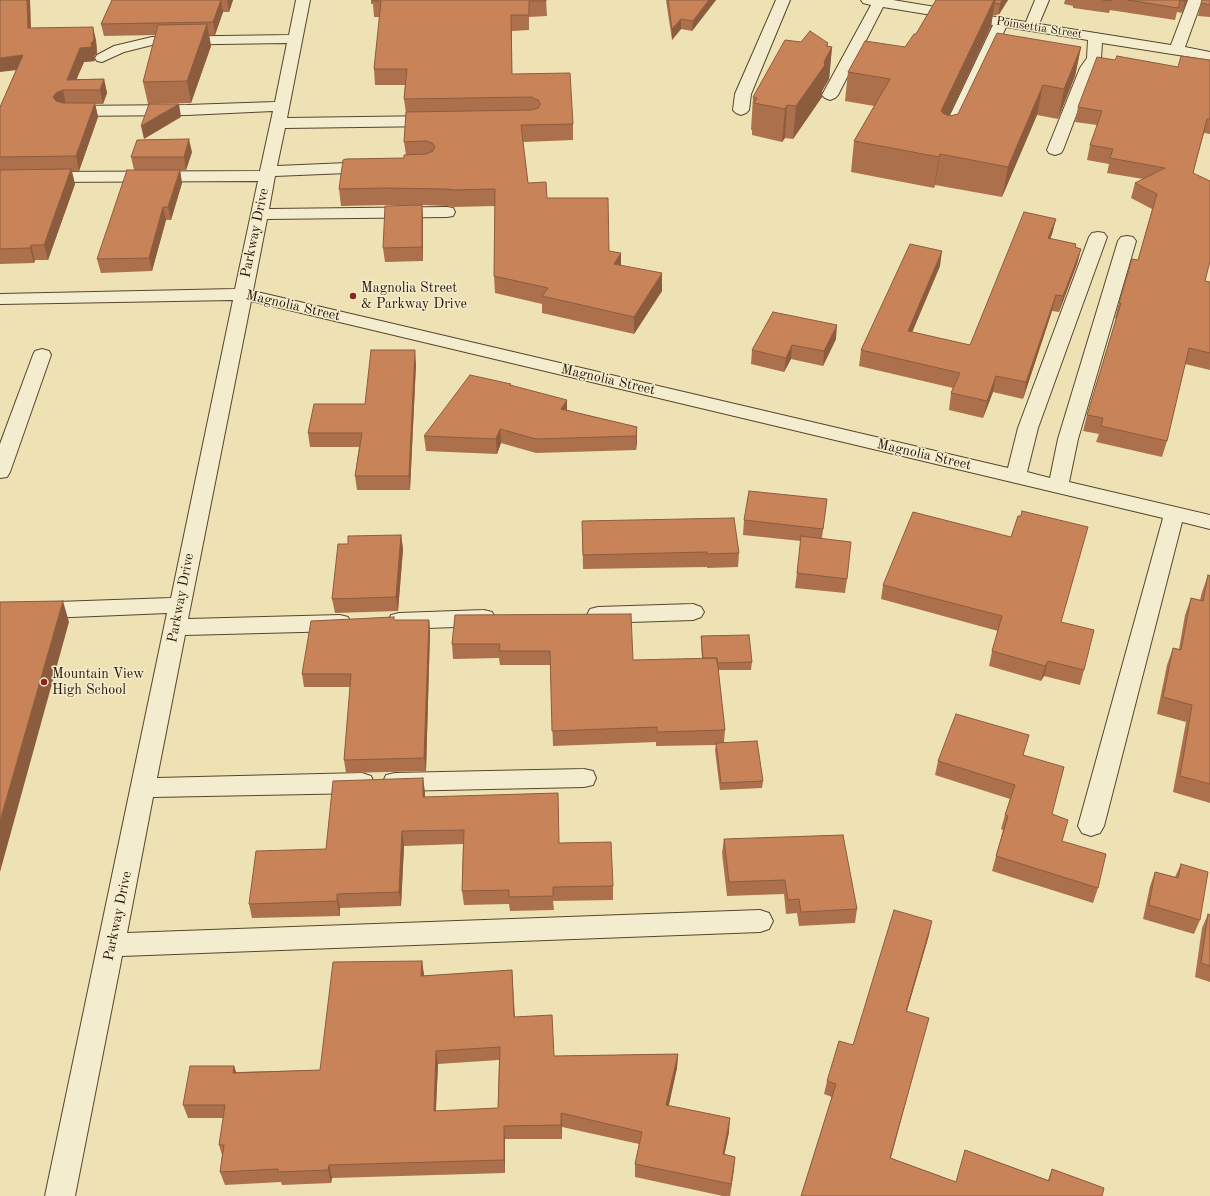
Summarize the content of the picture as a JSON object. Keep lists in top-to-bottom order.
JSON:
{
  "streets": {
    "street": ["Poinsettia Street", "Parkway Drive", "Magnolia Street"]
  },
  "crossings": [
    ["Parkway Drive", "Magnolia Street"]
  ],
  "places": ["Magnolia Street & Parkway Drive", "Mountain View High School"]
}
